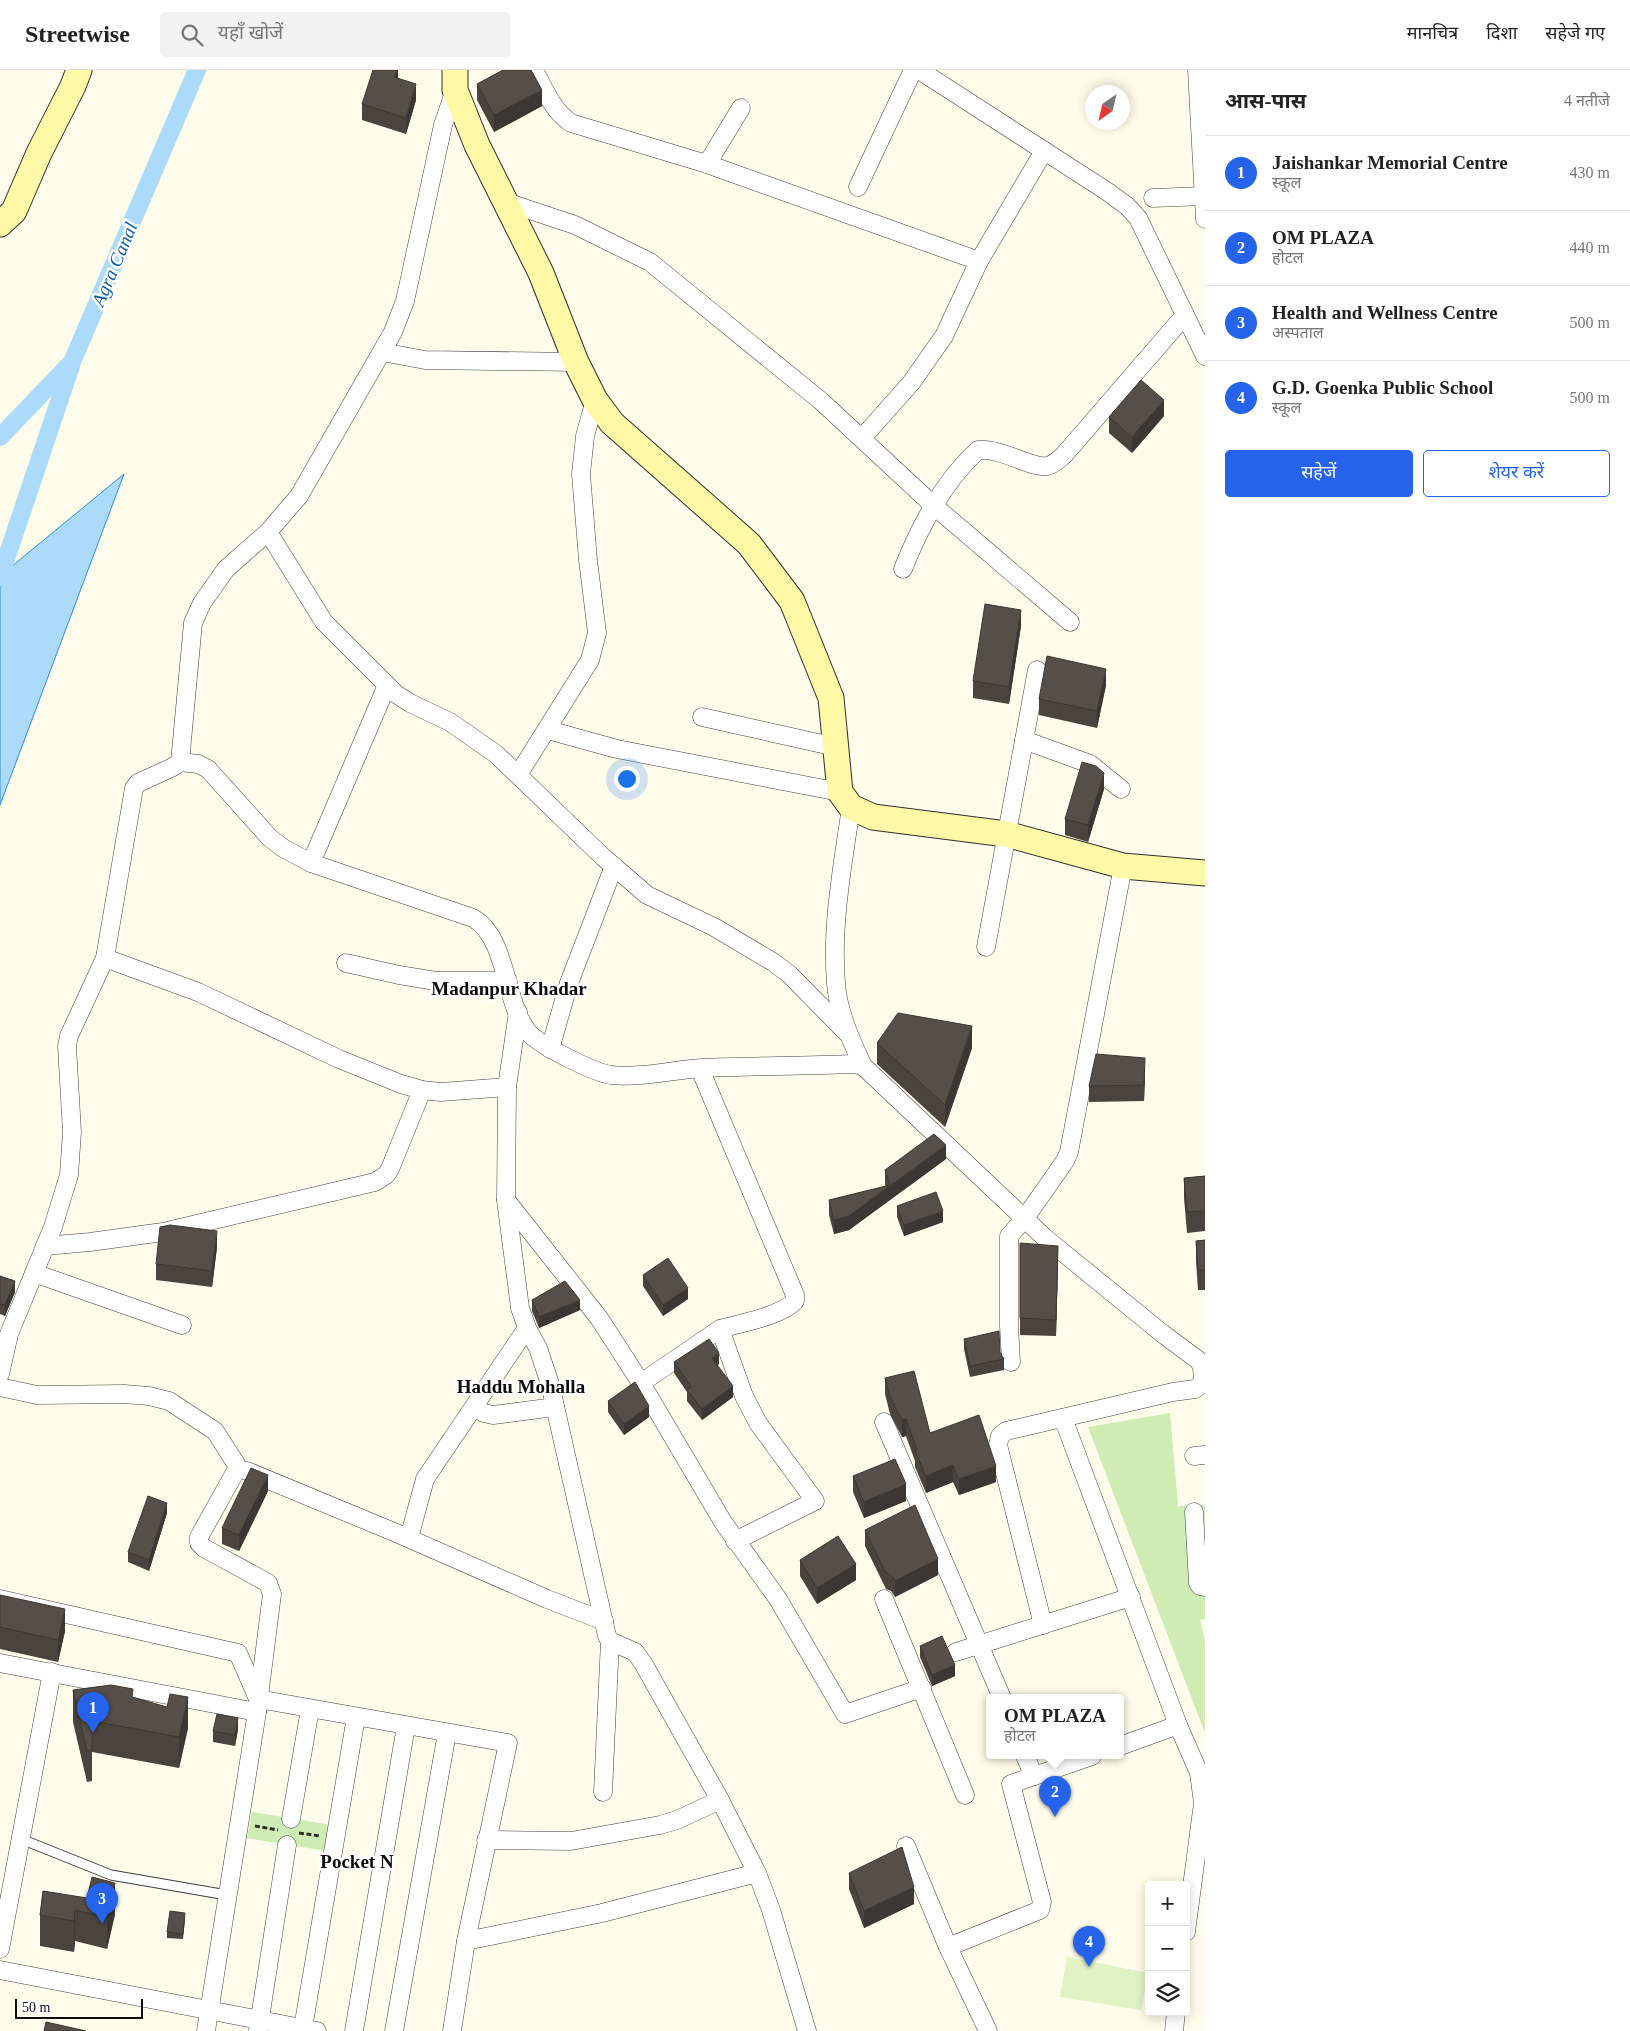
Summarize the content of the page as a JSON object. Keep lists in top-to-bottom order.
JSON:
{
  "districts": ["Madanpur Khadar", "Haddu Mohalla", "Pocket N"],
  "water": ["Agra Canal"],
  "scale_bar": "50 m",
  "north": "bottom left",
  "page": {
    "header": "Streetwise",
    "search": "यहाँ खोजें",
    "nav": ["मानचित्र", "दिशा", "सहेजे गए"],
    "heading": ["आस-पास", "4 नतीजे"],
    "list": [
      {
        "mark": "1",
        "name": "Jaishankar Memorial Centre",
        "note": "स्कूल",
        "value": "430 m"
      },
      {
        "mark": "2",
        "name": "OM PLAZA",
        "note": "होटल",
        "value": "440 m"
      },
      {
        "mark": "3",
        "name": "Health and Wellness Centre",
        "note": "अस्पताल",
        "value": "500 m"
      },
      {
        "mark": "4",
        "name": "G.D. Goenka Public School",
        "note": "स्कूल",
        "value": "500 m"
      }
    ],
    "buttons": ["सहेजें", "शेयर करें"],
    "pins": [
      "1",
      "2",
      "3",
      "4"
    ],
    "popup": ["OM PLAZA", "होटल"],
    "map_buttons": ["+", "−"],
    "scale": "50 m"
  }
}
